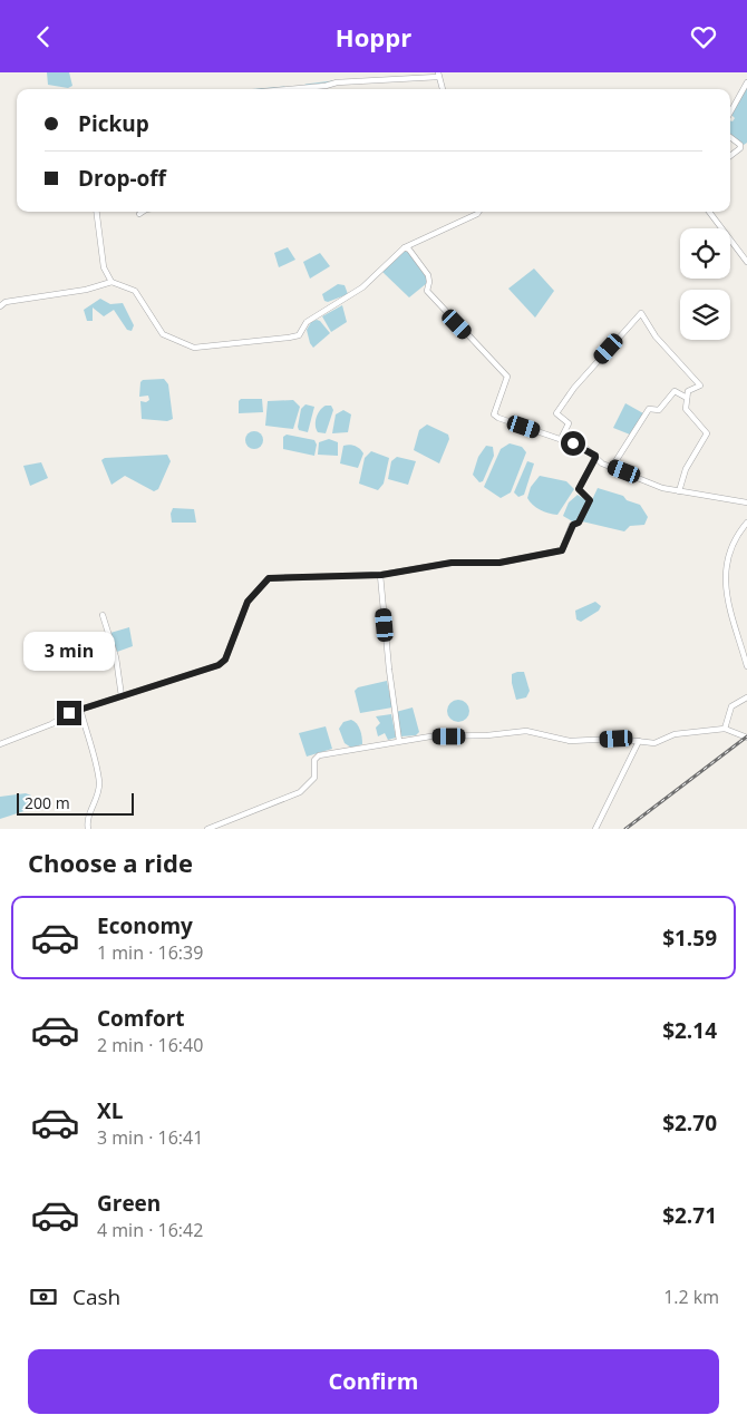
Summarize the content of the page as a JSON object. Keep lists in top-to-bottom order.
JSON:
{
  "scale_bar": "200 m",
  "page": {
    "header": "Hoppr",
    "banner": ["Pickup", "Drop-off"],
    "bubble": "3 min",
    "scale": "200 m",
    "heading": "Choose a ride",
    "list": [
      {
        "name": "Economy",
        "note": "1 min · 16:39",
        "value": "$1.59"
      },
      {
        "name": "Comfort",
        "note": "2 min · 16:40",
        "value": "$2.14"
      },
      {
        "name": "XL",
        "note": "3 min · 16:41",
        "value": "$2.70"
      },
      {
        "name": "Green",
        "note": "4 min · 16:42",
        "value": "$2.71"
      }
    ],
    "pay": ["Cash", "1.2 km"],
    "buttons": "Confirm"
  }
}
